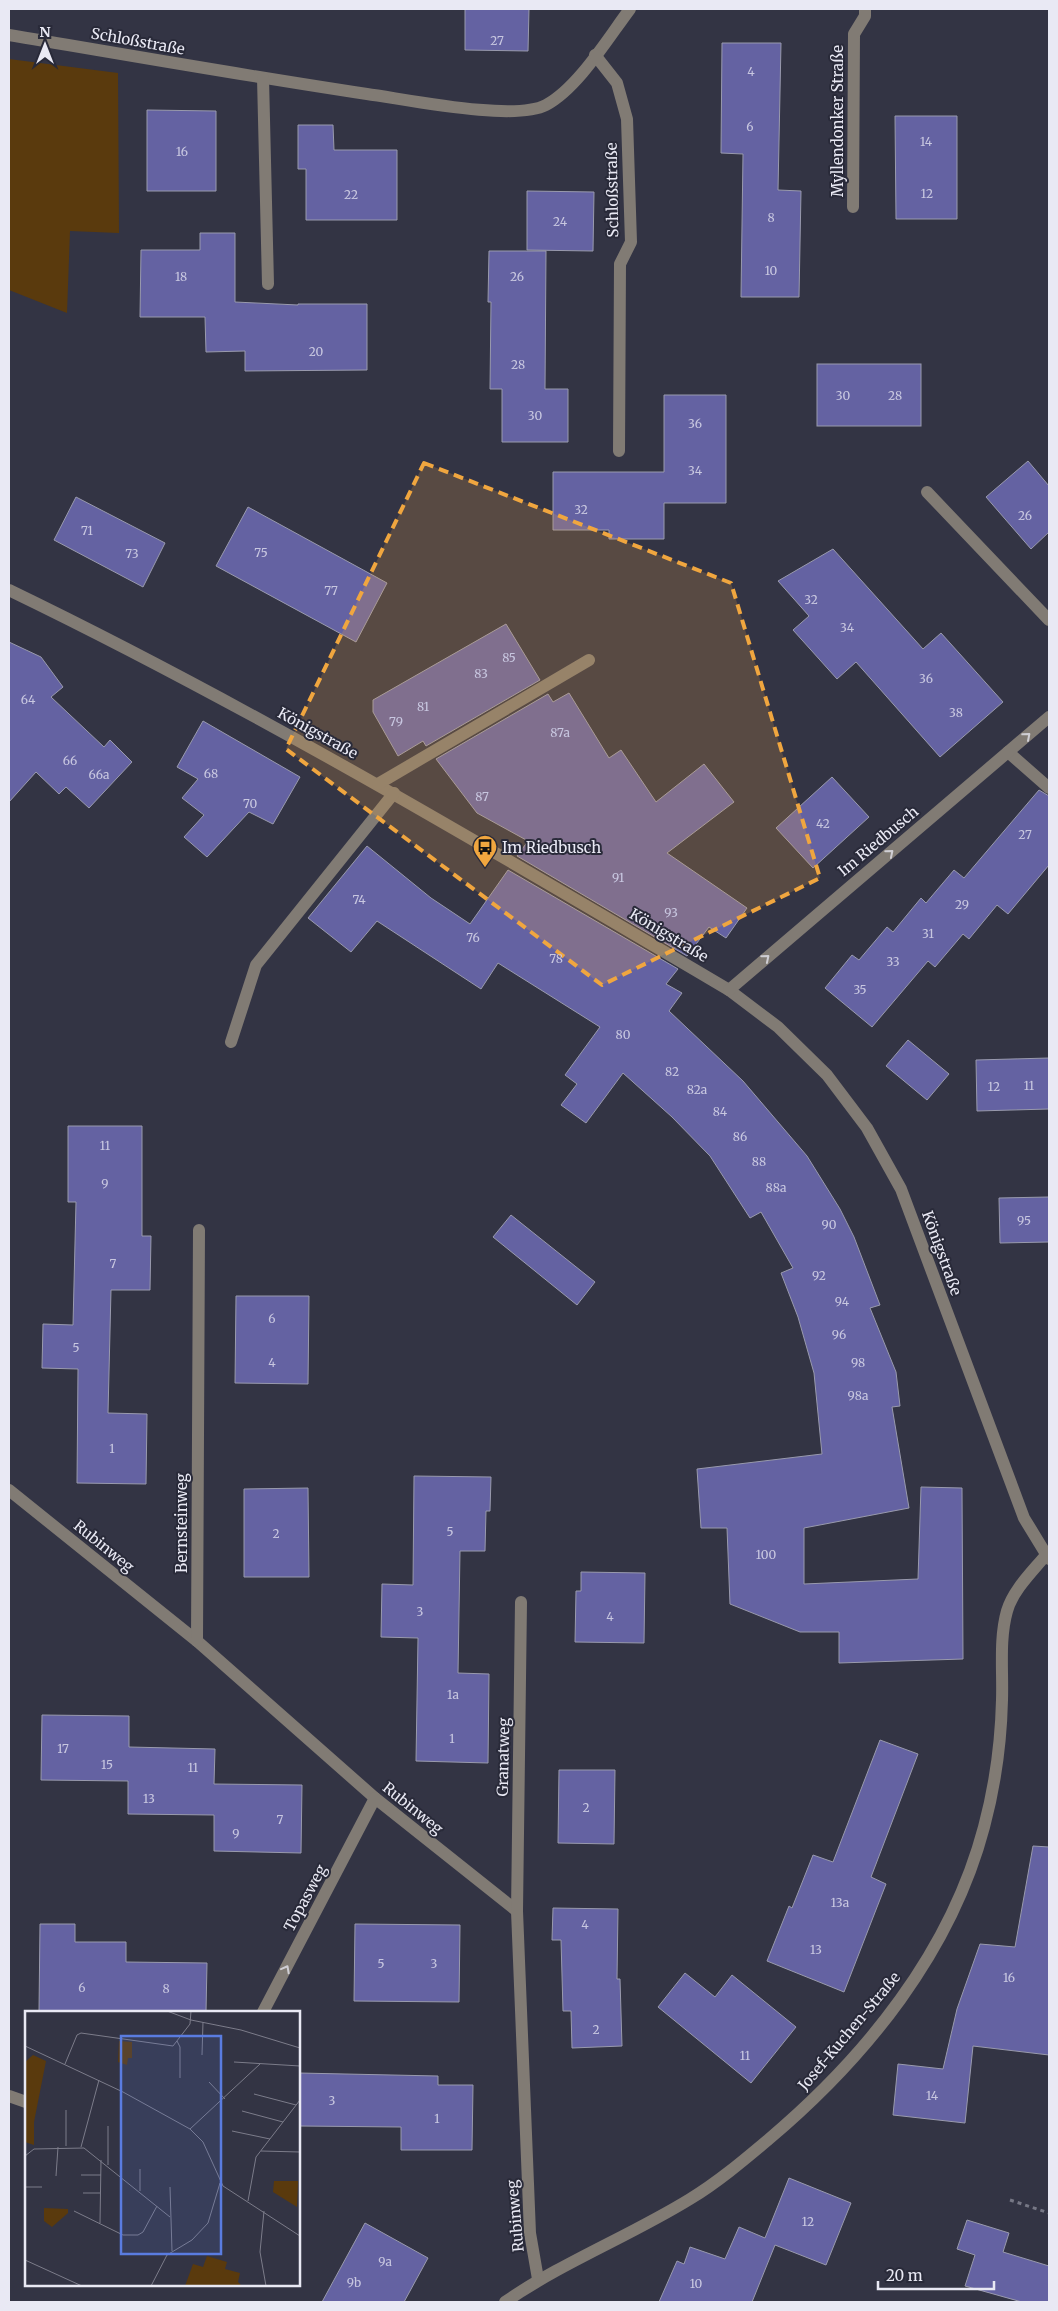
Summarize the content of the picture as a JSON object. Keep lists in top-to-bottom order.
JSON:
{
  "streets": {
    "street": [
      "Schloßstraße",
      "Myllendonker Straße",
      "Königstraße",
      "Im Riedbusch",
      "Bernsteinweg",
      "Rubinweg",
      "Granatweg",
      "Topasweg",
      "Josef-Kuchen-Straße"
    ]
  },
  "crossings": [
    ["Königstraße", "Im Riedbusch"],
    ["Königstraße", "Josef-Kuchen-Straße"],
    ["Bernsteinweg", "Rubinweg"],
    ["Rubinweg", "Granatweg"],
    ["Rubinweg", "Topasweg"],
    ["Rubinweg", "Josef-Kuchen-Straße"]
  ],
  "one_way": ["Im Riedbusch", "Topasweg"],
  "places": {
    "bus stop": ["Im Riedbusch"]
  },
  "house_numbers": [
    "27",
    "4",
    "6",
    "14",
    "16",
    "12",
    "22",
    "8",
    "24",
    "10",
    "18",
    "26",
    "20",
    "28",
    "30",
    "28",
    "30",
    "36",
    "34",
    "32",
    "26",
    "71",
    "75",
    "73",
    "77",
    "32",
    "34",
    "85",
    "83",
    "36",
    "64",
    "81",
    "38",
    "79",
    "87a",
    "66",
    "68",
    "66a",
    "87",
    "70",
    "42",
    "27",
    "91",
    "74",
    "29",
    "93",
    "31",
    "76",
    "78",
    "33",
    "35",
    "80",
    "82",
    "11",
    "12",
    "82a",
    "84",
    "86",
    "11",
    "88",
    "9",
    "88a",
    "95",
    "90",
    "7",
    "92",
    "94",
    "6",
    "96",
    "5",
    "4",
    "98",
    "98a",
    "1",
    "5",
    "2",
    "100",
    "3",
    "4",
    "1a",
    "1",
    "17",
    "15",
    "11",
    "13",
    "2",
    "7",
    "9",
    "13a",
    "4",
    "13",
    "5",
    "3",
    "16",
    "6",
    "8",
    "2",
    "11",
    "14",
    "3",
    "1",
    "12",
    "9a",
    "9b",
    "10"
  ],
  "scale_bar": "20 m",
  "north": "top"
}
